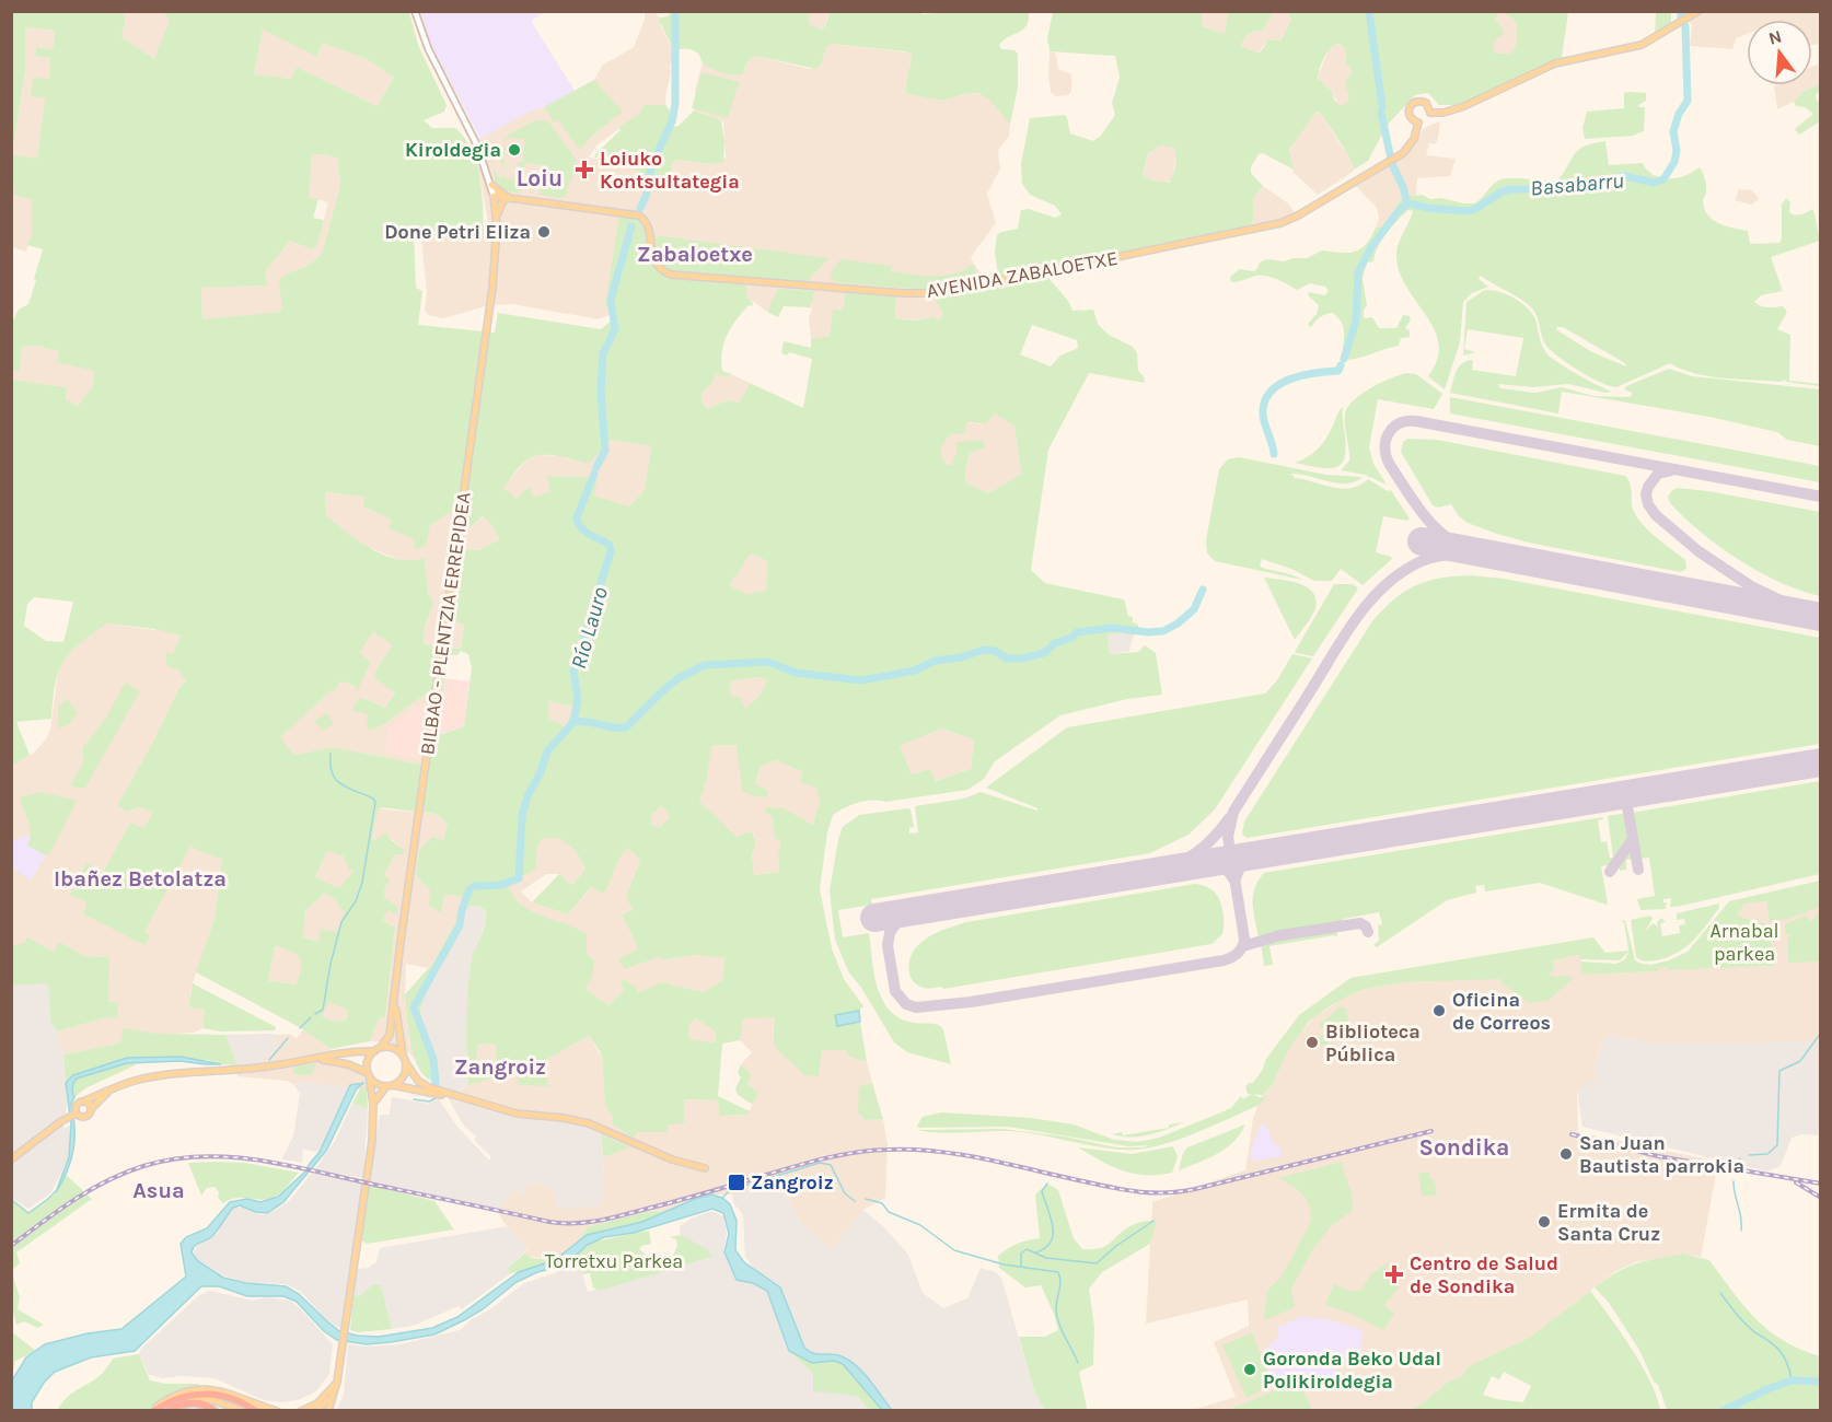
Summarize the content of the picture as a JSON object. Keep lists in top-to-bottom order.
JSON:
{
  "streets": {
    "main road": ["AVENIDA ZABALOETXE", "BILBAO - PLENTZIA ERREPIDEA"]
  },
  "districts": [
    "Loiu",
    "Zabaloetxe",
    "Ibañez Betolatza",
    "Zangroiz",
    "Sondika",
    "Asua"
  ],
  "water": ["Basabarru", "Río Lauro"],
  "parks": ["Arnabal parkea", "Torretxu Parkea"],
  "places": {
    "other": [
      "Kiroldegia",
      "Done Petri Eliza",
      "Oficina de Correos",
      "Biblioteca Pública",
      "San Juan Bautista parrokia",
      "Ermita de Santa Cruz",
      "Goronda Beko Udal Polikiroldegia"
    ],
    "health": ["Loiuko Kontsultategia", "Centro de Salud de Sondika"],
    "transit": ["Zangroiz"]
  },
  "north": "top"
}
